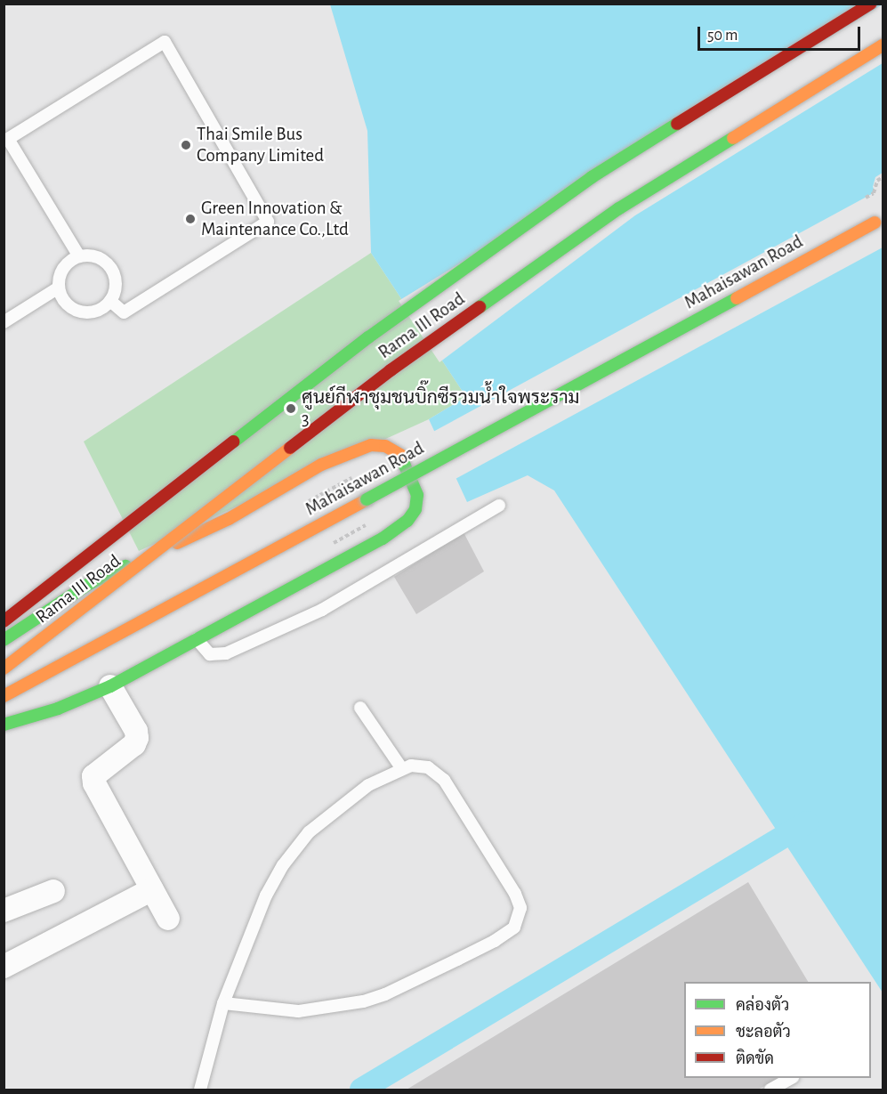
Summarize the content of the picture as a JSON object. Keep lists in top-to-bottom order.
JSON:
{
  "streets": {
    "main road": ["Mahaisawan Road", "Rama III Road"]
  },
  "places": ["Thai Smile Bus Company Limited", "Green Innovation & Maintenance Co.,Ltd", "ศูนย์กีฬาชุมชนบิ๊กซีรวมน้ำใจพระราม 3"],
  "legend": ["คล่องตัว", "ชะลอตัว", "ติดขัด"],
  "scale_bar": "50 m"
}
